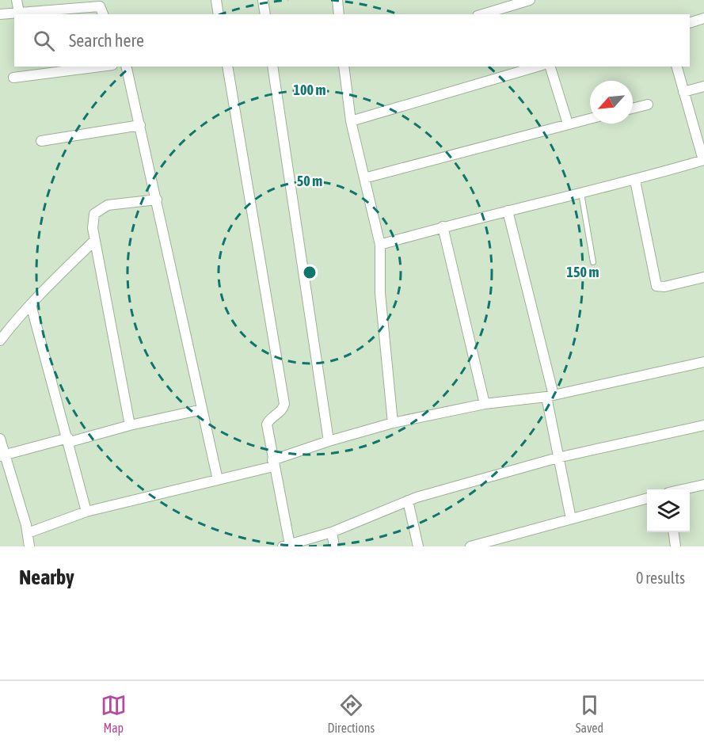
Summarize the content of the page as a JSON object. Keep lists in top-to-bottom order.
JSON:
{
  "north": "bottom left",
  "page": {
    "search": "Search here",
    "heading": ["Nearby", "0 results"],
    "nav": ["Map", "Directions", "Saved"]
  },
  "rings": ["100 m", "50 m", "150 m"]
}
